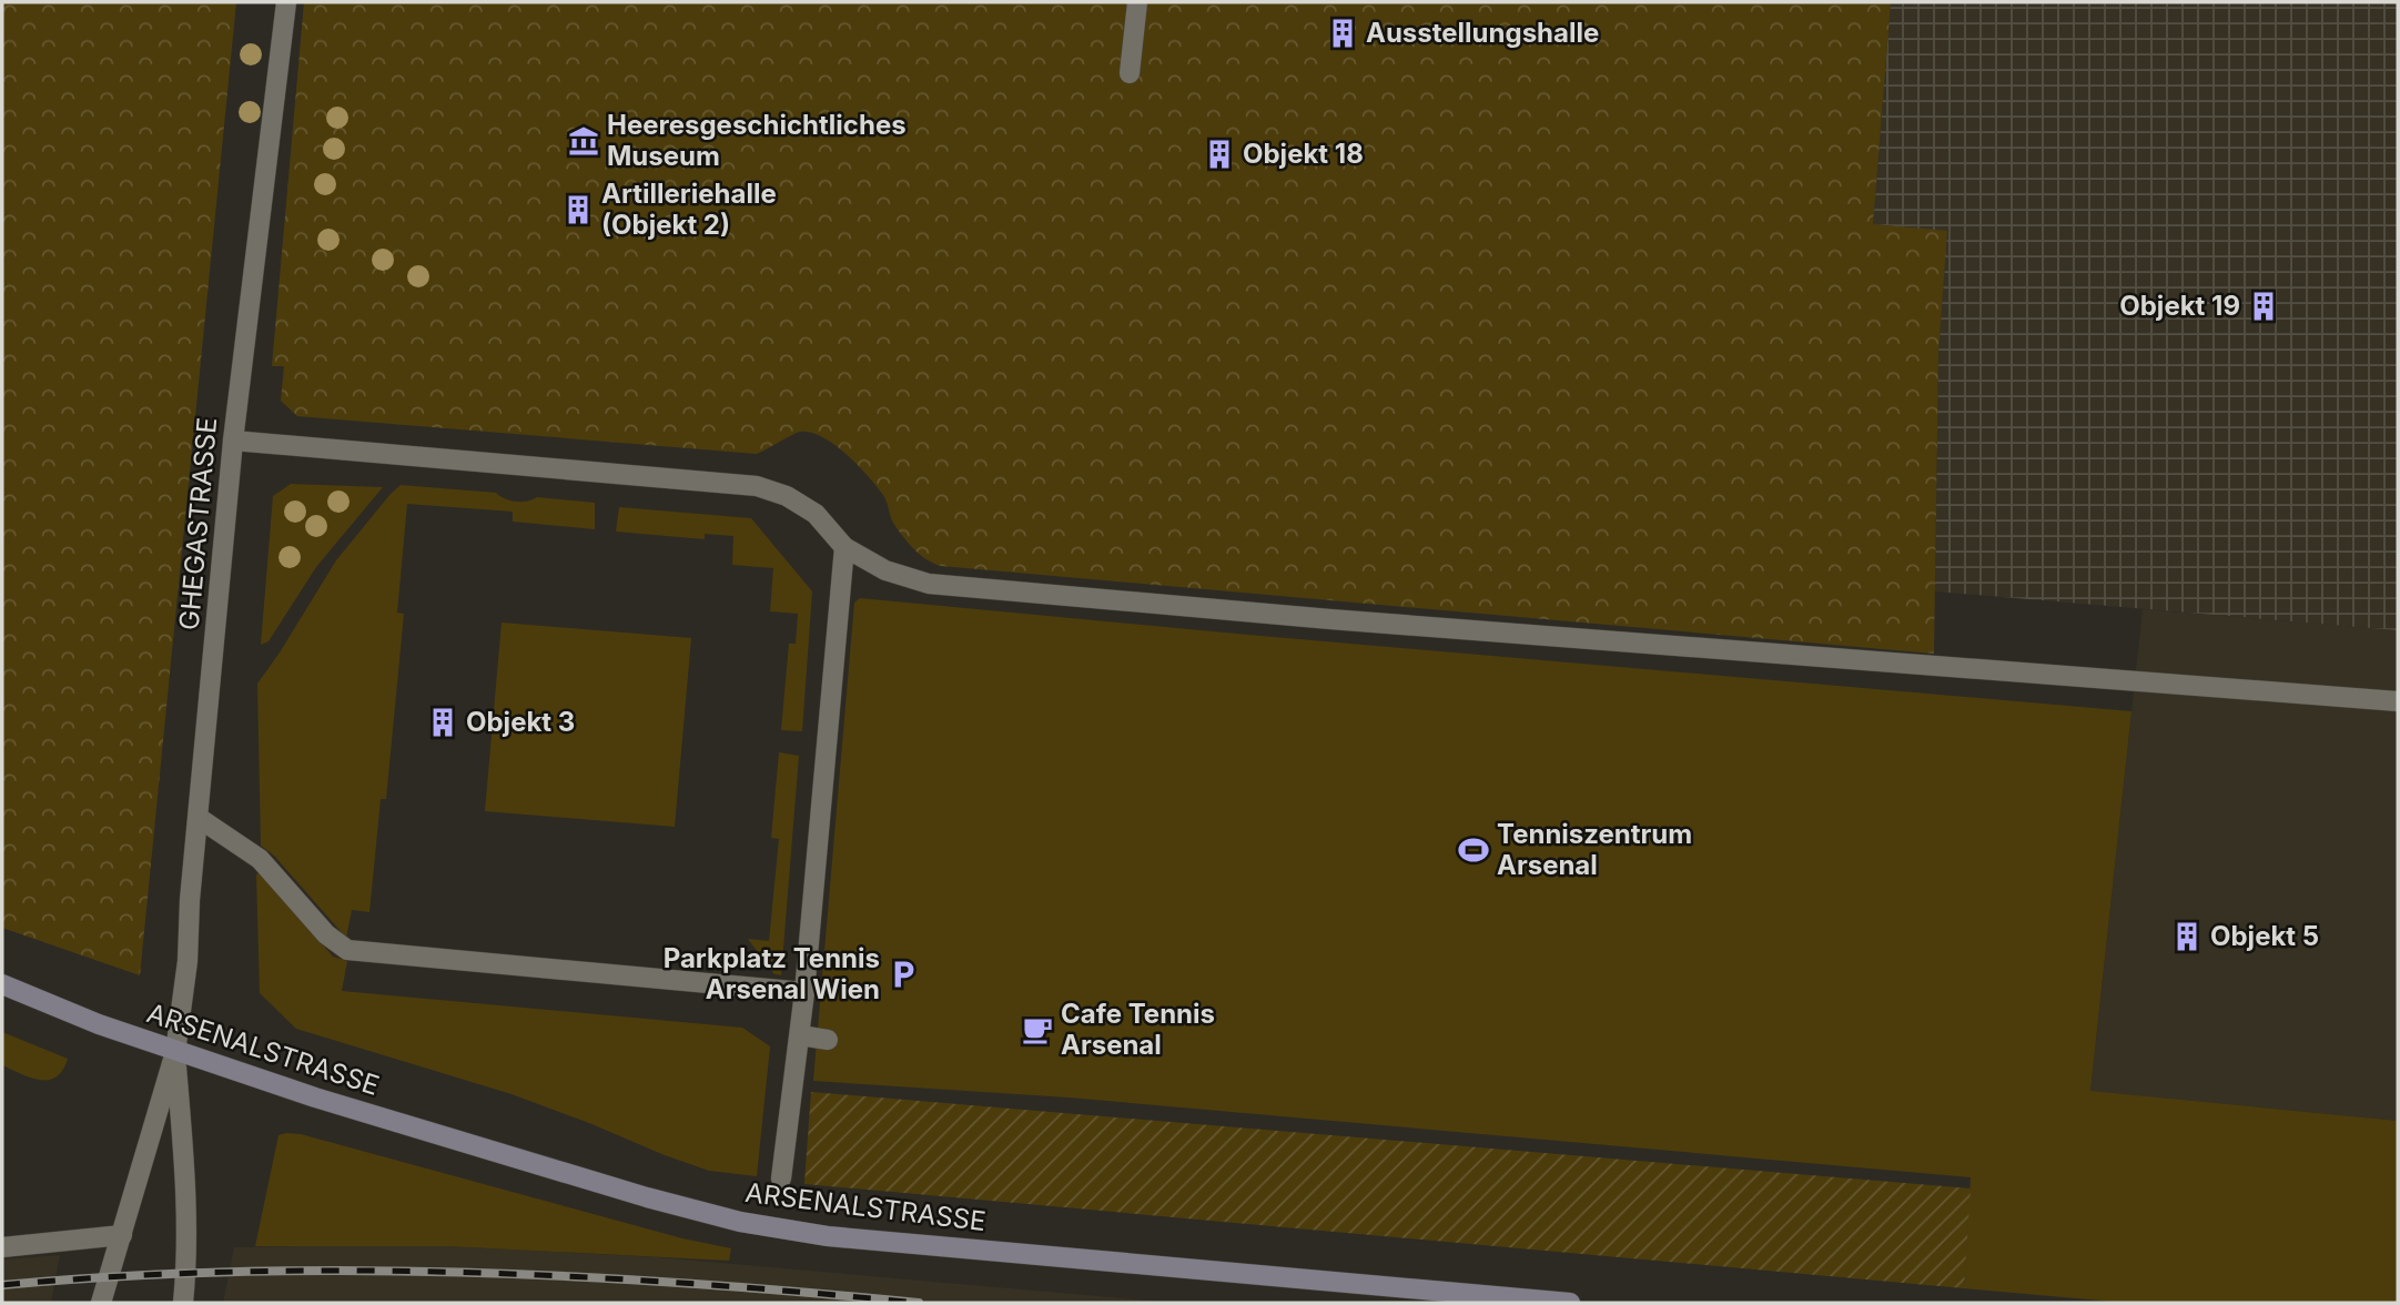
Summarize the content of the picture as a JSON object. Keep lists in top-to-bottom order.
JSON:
{
  "streets": {
    "main road": ["ARSENALSTRASSE"],
    "street": ["GHEGASTRASSE"]
  },
  "crossings": [
    ["GHEGASTRASSE", "ARSENALSTRASSE"]
  ],
  "places": {
    "building": [
      "Ausstellungshalle",
      "Objekt 18",
      "Artilleriehalle (Objekt 2)",
      "Objekt 19",
      "Objekt 3",
      "Objekt 5"
    ],
    "museum": ["Heeresgeschichtliches Museum"],
    "sports": ["Tenniszentrum Arsenal"],
    "parking": ["Parkplatz Tennis Arsenal Wien"],
    "cafe": ["Cafe Tennis Arsenal"]
  }
}
